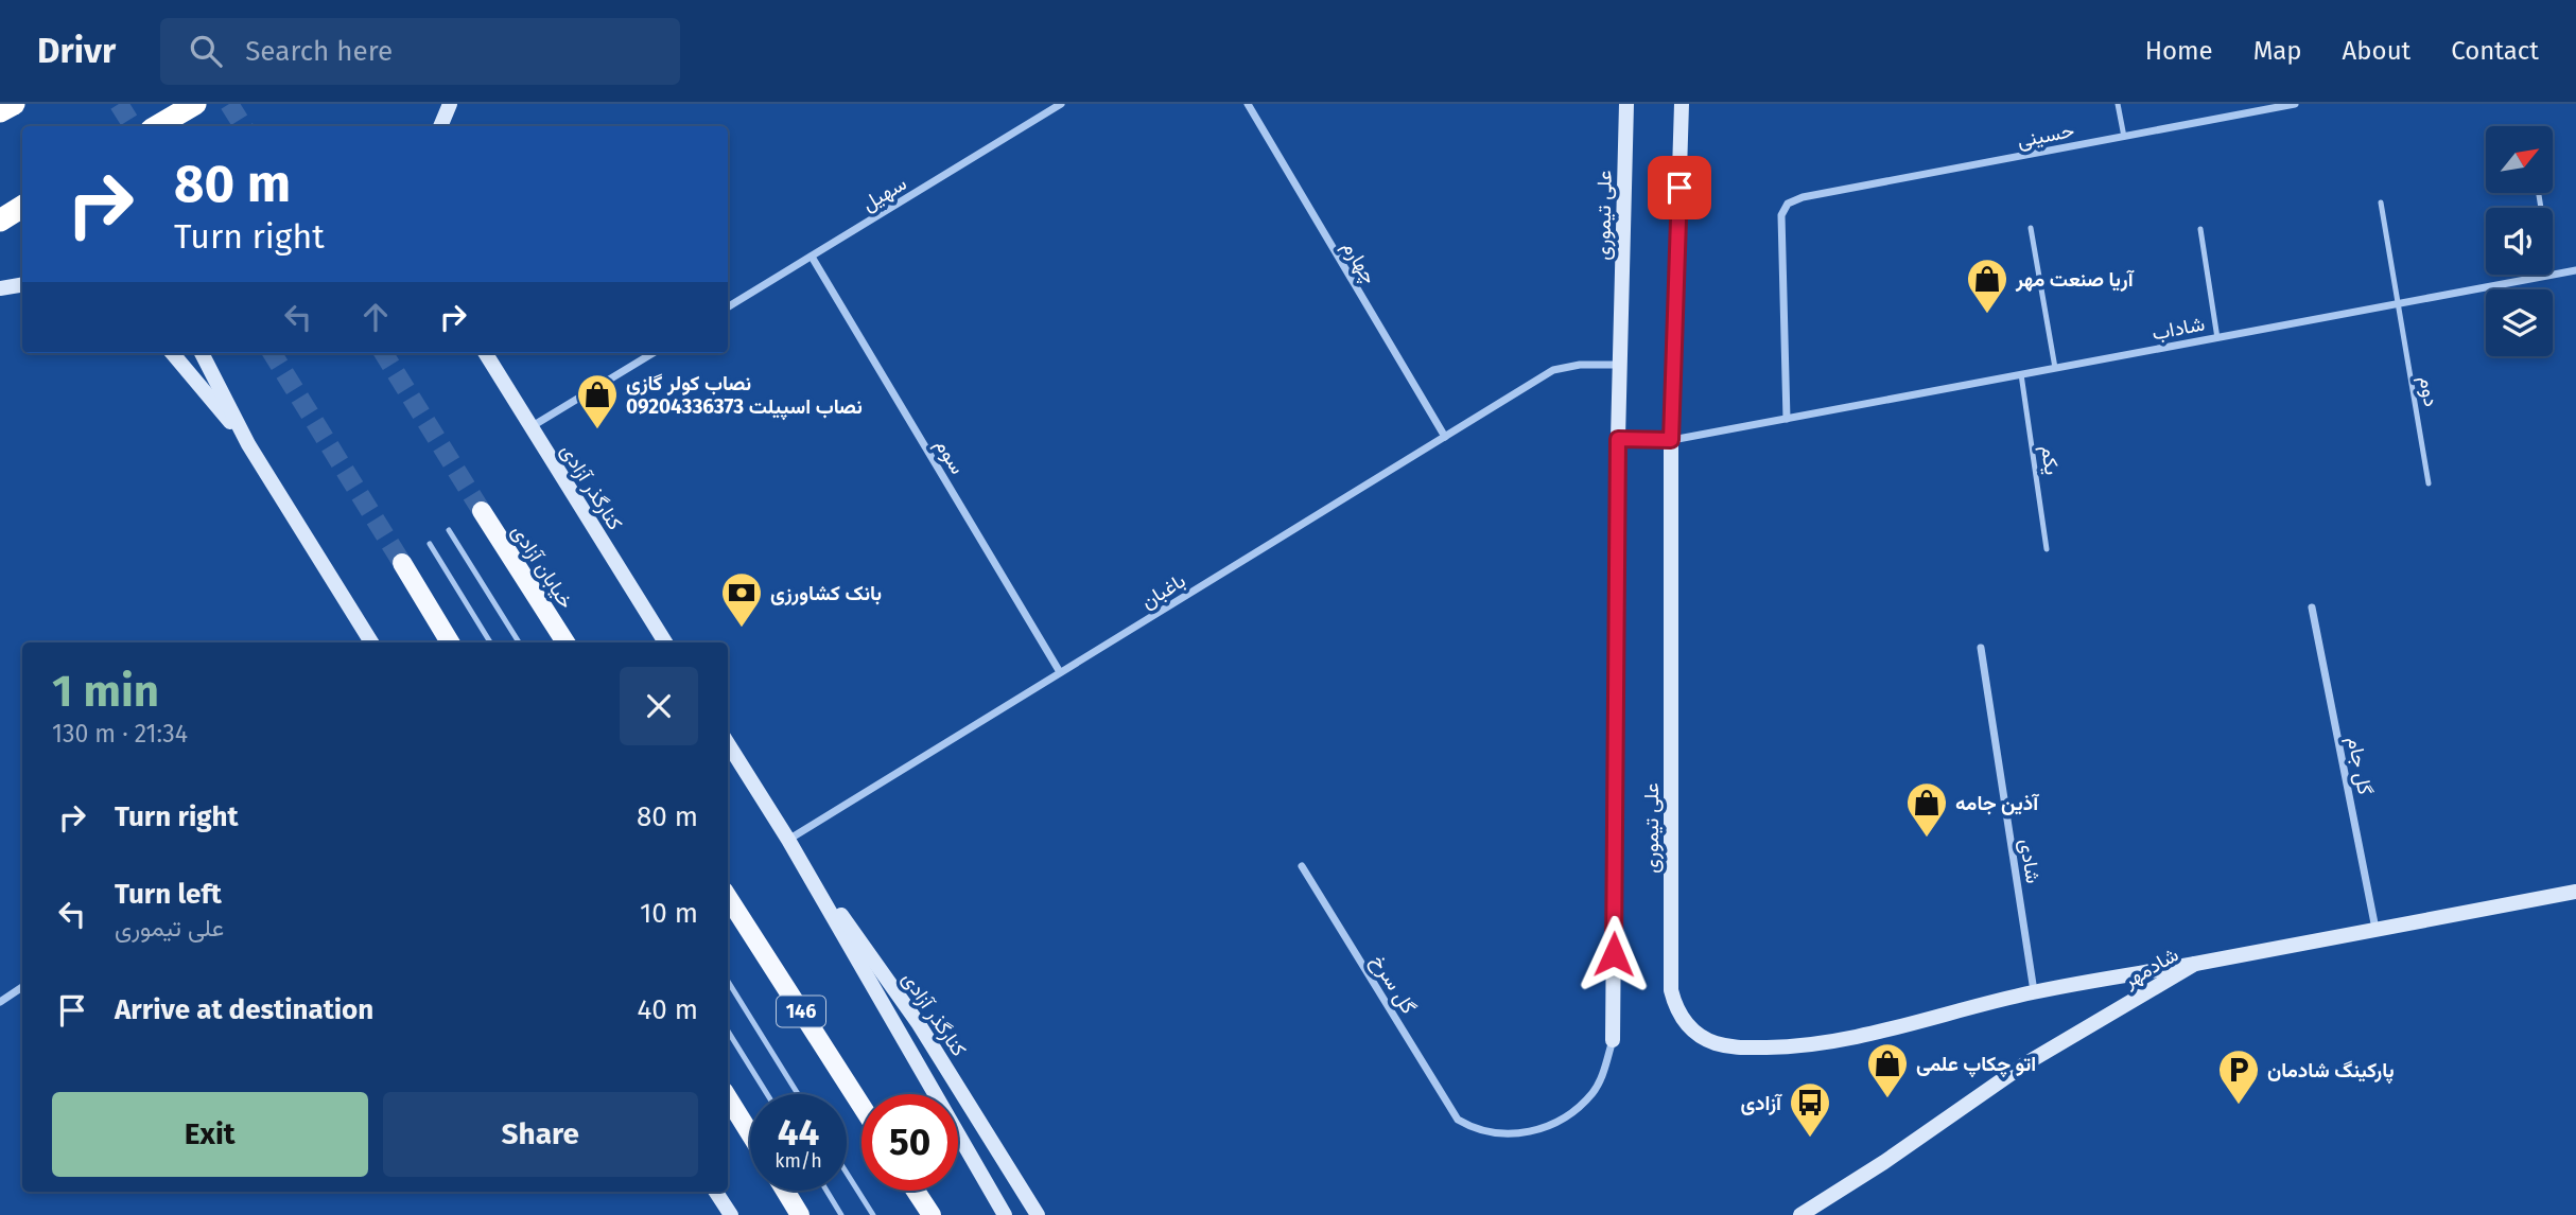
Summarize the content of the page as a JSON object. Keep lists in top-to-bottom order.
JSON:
{
  "streets": {
    "main road": [
      "علی تیموری",
      "کنارگذر آزادی",
      "خیابان آزادی",
      "شادمهر",
      "146"
    ],
    "street": [
      "حسینی",
      "سهیل",
      "چهارم",
      "شاداب",
      "سوم",
      "باغبان",
      "گل جام",
      "شادی",
      "گل سرخ"
    ],
    "lane": ["دوم", "یکم"]
  },
  "crossings": [
    ["حسینی", "شاداب"],
    ["سهیل", "سوم"],
    ["علی تیموری", "شاداب"],
    ["علی تیموری", "باغبان"],
    ["علی تیموری", "شادی"],
    ["علی تیموری", "شادمهر"],
    ["علی تیموری", "گل سرخ"],
    ["چهارم", "باغبان"],
    ["شاداب", "دوم"],
    ["شاداب", "یکم"],
    ["سوم", "باغبان"],
    ["کنارگذر آزادی", "باغبان"],
    ["گل جام", "شادمهر"]
  ],
  "places": {
    "shop": [
      "آریا صنعت مهر",
      "نصاب کولر گازی 09204336373 نصاب اسپیلت",
      "آذین جامه",
      "اتو چکاپ علمی"
    ],
    "bank": ["بانک کشاورزی"],
    "parking": ["پارکینگ شادمان"],
    "bus stop": ["آزادی"]
  },
  "north": "top right",
  "page": {
    "header": "Drivr",
    "search": "Search here",
    "nav": [
      "Home",
      "Map",
      "About",
      "Contact"
    ],
    "turn": ["80 m", "Turn right"],
    "heading": ["1 min", "130 m · 21:34"],
    "list": [
      {
        "name": "Turn right",
        "value": "80 m"
      },
      {
        "name": "Turn left",
        "note": "علی تیموری",
        "value": "10 m"
      },
      {
        "name": "Arrive at destination",
        "value": "40 m"
      }
    ],
    "buttons": ["Exit", "Share"],
    "speed": "44 km/h",
    "limit": "50"
  }
}
